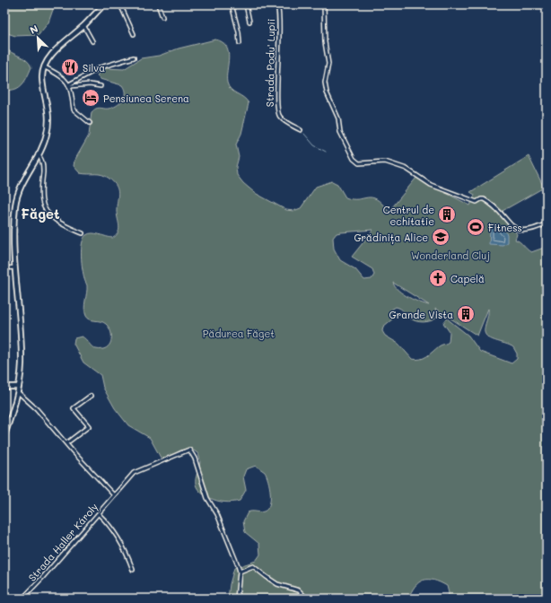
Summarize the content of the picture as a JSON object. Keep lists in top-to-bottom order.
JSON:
{
  "streets": {
    "street": ["Strada Podu' Lupii", "Strada Haller Károly"]
  },
  "districts": ["Făget"],
  "parks": ["Wonderland Cluj", "Pădurea Făget"],
  "places": {
    "restaurant": ["Silva"],
    "hotel": ["Pensiunea Serena"],
    "building": ["Centrul de echitatie", "Grande Vista"],
    "sports": ["Fitness"],
    "school or university": ["Grădinița Alice"],
    "church": ["Capelă"]
  },
  "north": "top left"
}
